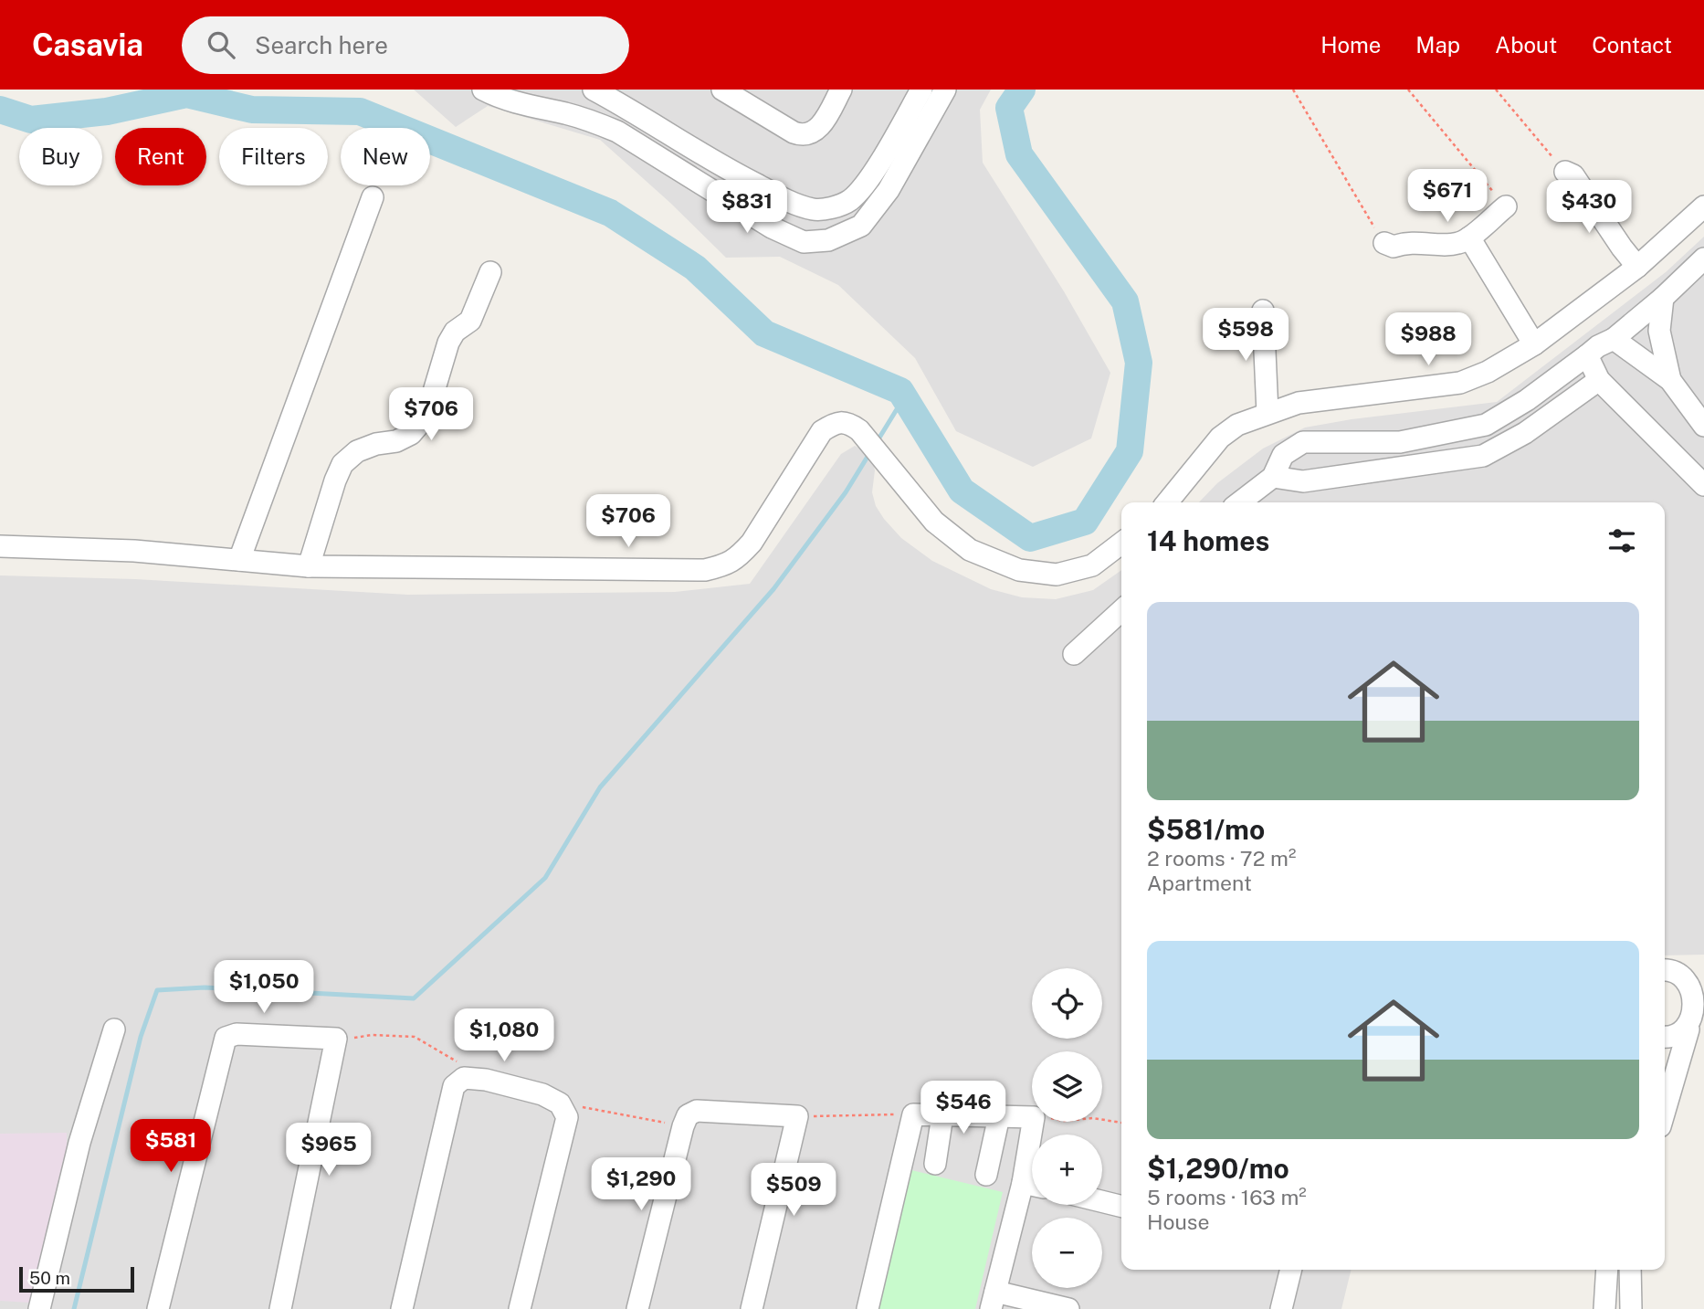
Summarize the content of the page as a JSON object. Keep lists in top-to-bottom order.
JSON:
{
  "scale_bar": "50 m",
  "page": {
    "header": "Casavia",
    "search": "Search here",
    "nav": [
      "Home",
      "Map",
      "About",
      "Contact"
    ],
    "chip": [
      "Buy",
      "Rent",
      "Filters",
      "New"
    ],
    "price": [
      "$671",
      "$831",
      "$430",
      "$598",
      "$988",
      "$706",
      "$706",
      "$1,050",
      "$1,080",
      "$546",
      "$581",
      "$965",
      "$1,290",
      "$509"
    ],
    "heading": "14 homes",
    "list": [
      {
        "name": "$581/mo",
        "note": "2 rooms · 72 m² · Apartment"
      },
      {
        "name": "$1,290/mo",
        "note": "5 rooms · 163 m² · House"
      }
    ],
    "map_buttons": ["+", "−"],
    "scale": "50 m"
  }
}
